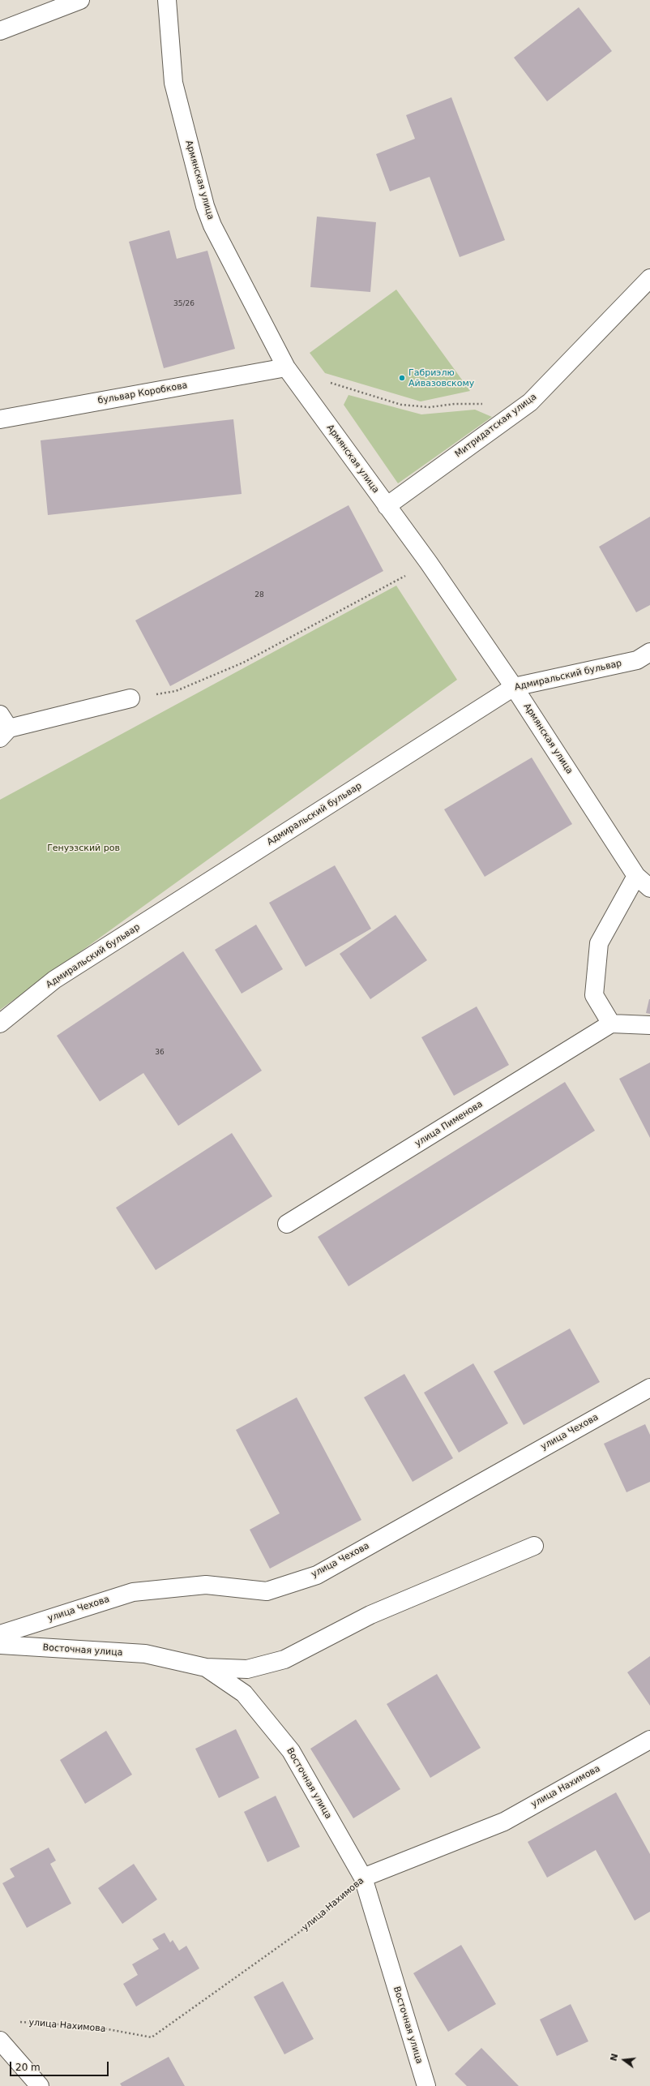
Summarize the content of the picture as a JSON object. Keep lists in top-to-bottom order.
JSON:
{
  "streets": {
    "street": [
      "Армянская улица",
      "бульвар Коробкова",
      "Митридатская улица",
      "Адмиральский бульвар",
      "улица Пименова",
      "улица Чехова",
      "Восточная улица",
      "улица Нахимова"
    ]
  },
  "crossings": [
    ["Армянская улица", "бульвар Коробкова"],
    ["Армянская улица", "Митридатская улица"],
    ["Армянская улица", "Адмиральский бульвар"],
    ["Восточная улица", "улица Нахимова"]
  ],
  "parks": ["Генуэзский ров"],
  "places": ["Габриэлю Айвазовскому"],
  "house_numbers": ["35/26", "28", "36"],
  "scale_bar": "20 m",
  "north": "left"
}
